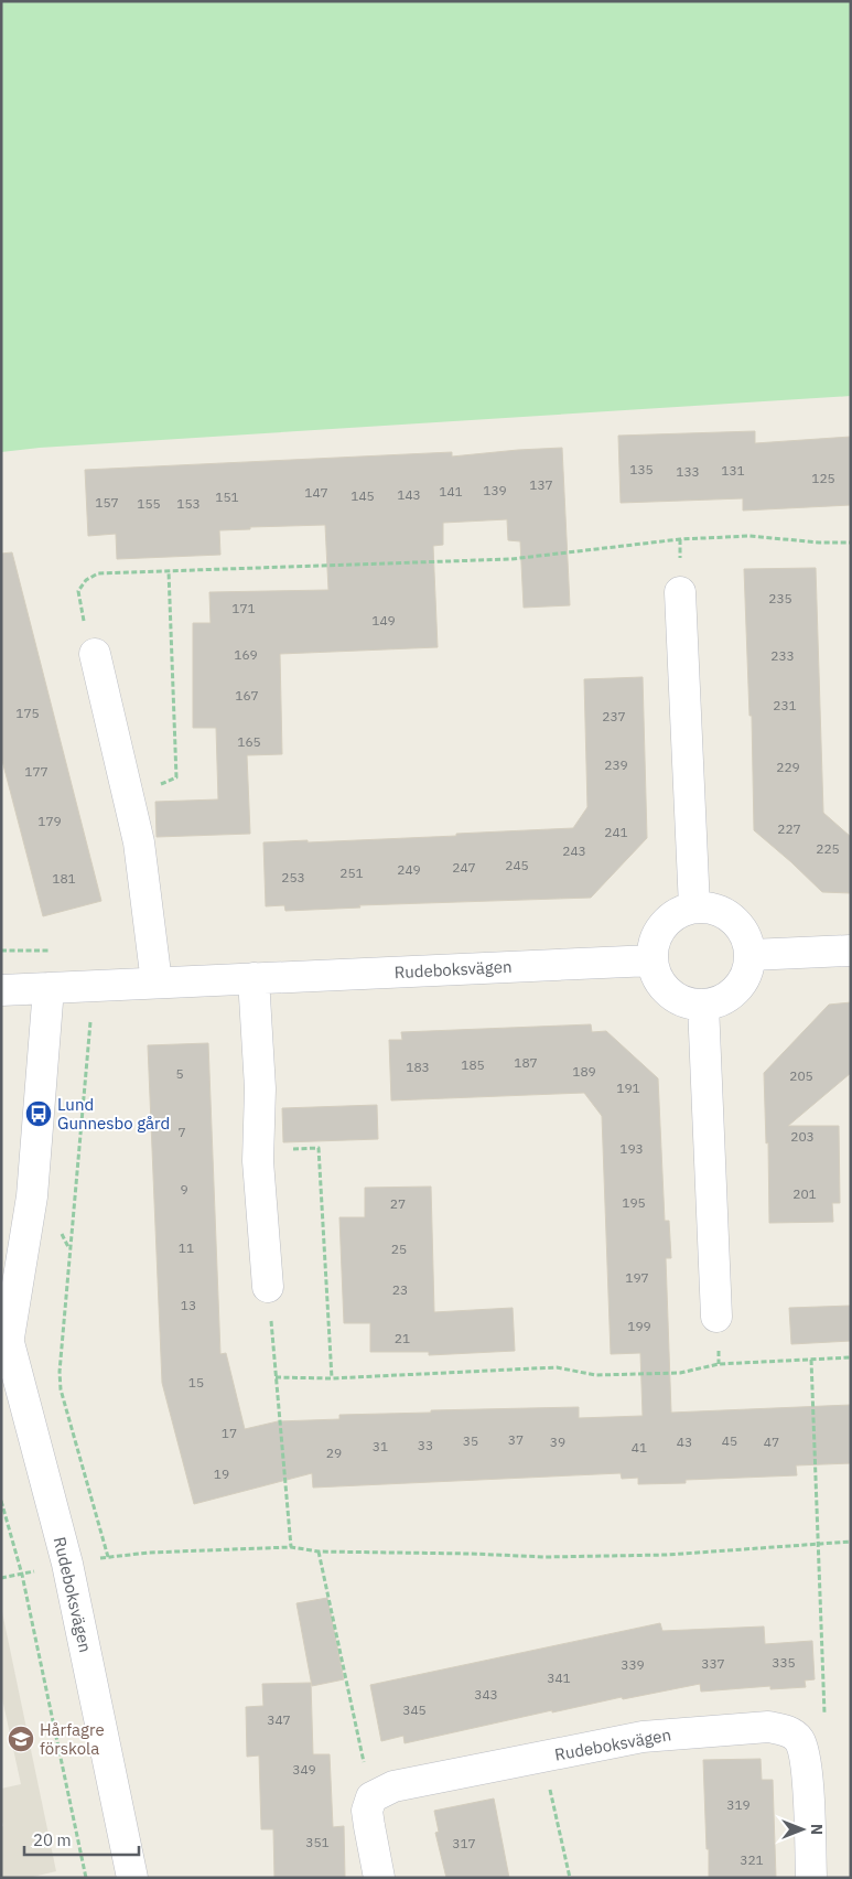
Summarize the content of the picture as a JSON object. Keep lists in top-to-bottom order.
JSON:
{
  "streets": {
    "street": ["Rudeboksvägen"]
  },
  "places": {
    "bus stop": ["Lund Gunnesbo gård"],
    "school or university": ["Hårfagre förskola"]
  },
  "house_numbers": [
    "135",
    "131",
    "133",
    "125",
    "137",
    "139",
    "141",
    "147",
    "143",
    "145",
    "151",
    "157",
    "155",
    "153",
    "235",
    "171",
    "149",
    "169",
    "233",
    "167",
    "231",
    "175",
    "237",
    "165",
    "239",
    "229",
    "177",
    "179",
    "227",
    "241",
    "225",
    "243",
    "245",
    "247",
    "249",
    "251",
    "253",
    "181",
    "187",
    "185",
    "183",
    "189",
    "5",
    "205",
    "191",
    "7",
    "203",
    "193",
    "9",
    "201",
    "195",
    "27",
    "11",
    "25",
    "197",
    "23",
    "13",
    "199",
    "21",
    "15",
    "17",
    "37",
    "35",
    "45",
    "39",
    "43",
    "47",
    "33",
    "31",
    "41",
    "29",
    "19",
    "335",
    "337",
    "339",
    "341",
    "343",
    "345",
    "347",
    "349",
    "319",
    "351",
    "317",
    "321"
  ],
  "scale_bar": "20 m",
  "north": "right"
}
